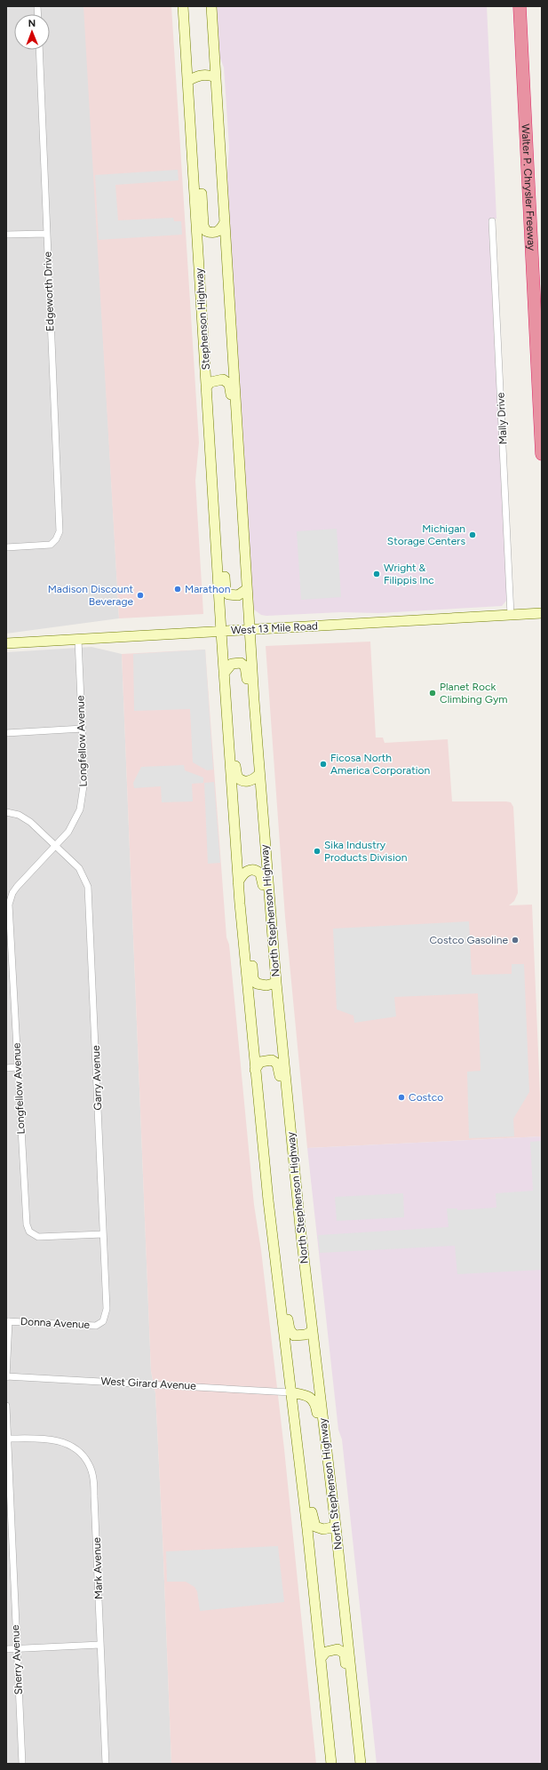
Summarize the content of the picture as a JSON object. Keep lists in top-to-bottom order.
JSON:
{
  "streets": {
    "highway": ["Walter P. Chrysler Freeway"],
    "main road": ["Stephenson Highway", "West 13 Mile Road", "North Stephenson Highway"],
    "street": [
      "Edgeworth Drive",
      "Mally Drive",
      "Longfellow Avenue",
      "Garry Avenue",
      "Donna Avenue",
      "West Girard Avenue",
      "Mark Avenue",
      "Sherry Avenue"
    ]
  },
  "crossings": [
    ["Stephenson Highway", "West 13 Mile Road"],
    ["Mally Drive", "West 13 Mile Road"],
    ["West 13 Mile Road", "Longfellow Avenue"],
    ["West 13 Mile Road", "North Stephenson Highway"],
    ["Longfellow Avenue", "Garry Avenue"],
    ["Garry Avenue", "Donna Avenue"],
    ["Mark Avenue", "Sherry Avenue"]
  ],
  "places": [
    "Michigan Storage Centers",
    "Wright & Filippis Inc",
    "Marathon",
    "Madison Discount Beverage",
    "Planet Rock Climbing Gym",
    "Ficosa North America Corporation",
    "Sika Industry Products Division",
    "Costco Gasoline",
    "Costco"
  ],
  "north": "top"
}
